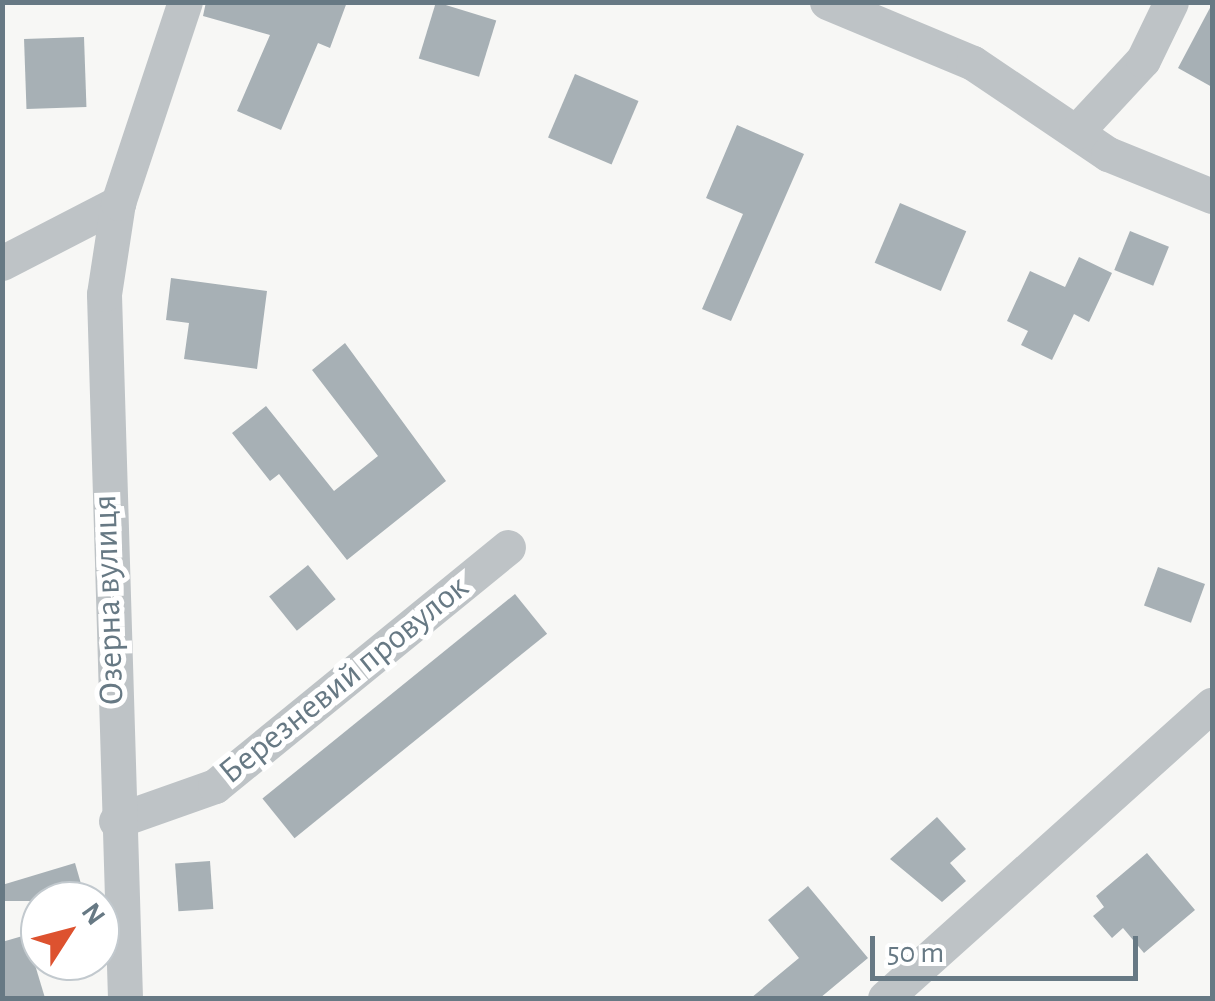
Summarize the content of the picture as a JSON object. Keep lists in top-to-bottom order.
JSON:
{
  "streets": {
    "street": ["Озерна вулиця", "Березневий провулок"]
  },
  "crossings": [
    ["Озерна вулиця", "Березневий провулок"]
  ],
  "scale_bar": "50 m",
  "north": "top right"
}
